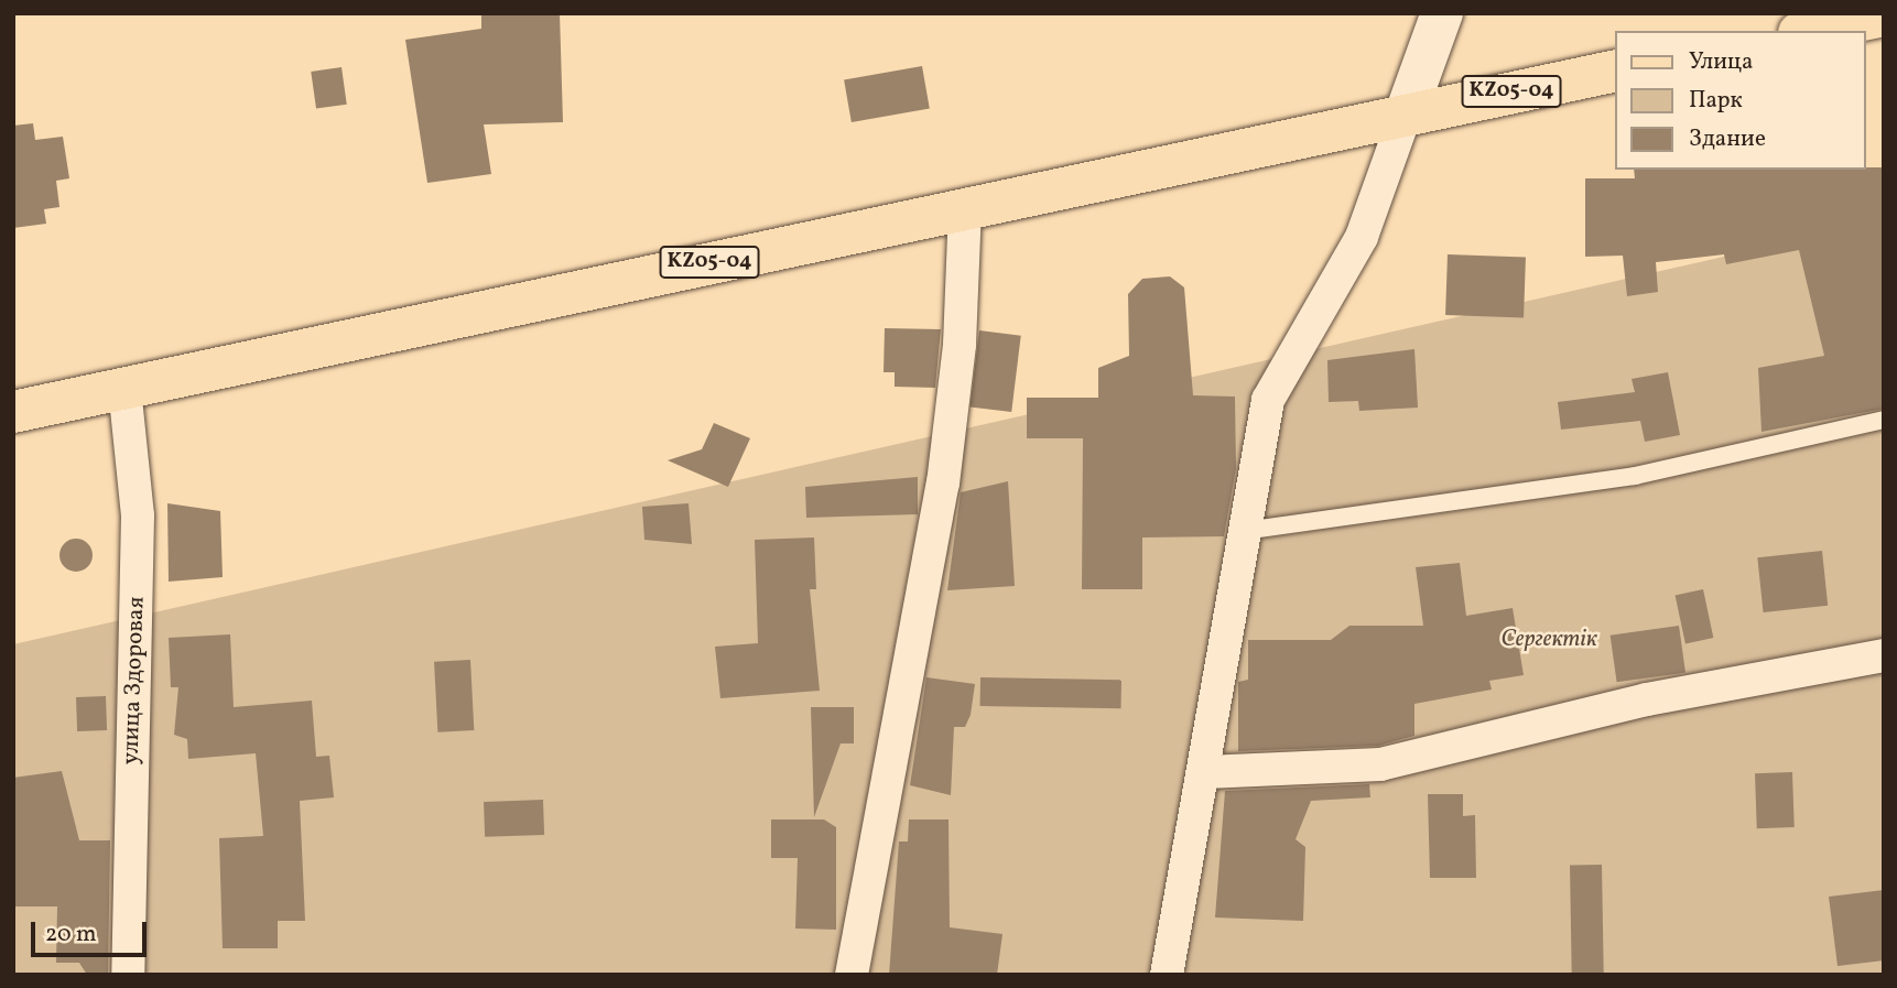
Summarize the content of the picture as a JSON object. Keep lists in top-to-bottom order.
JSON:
{
  "streets": {
    "main road": ["KZ05-04"],
    "street": ["улица Здоровая"]
  },
  "crossings": [
    ["KZ05-04", "улица Здоровая"]
  ],
  "parks": ["Сергектік"],
  "legend": ["Улица", "Парк", "Здание"],
  "scale_bar": "20 m"
}
